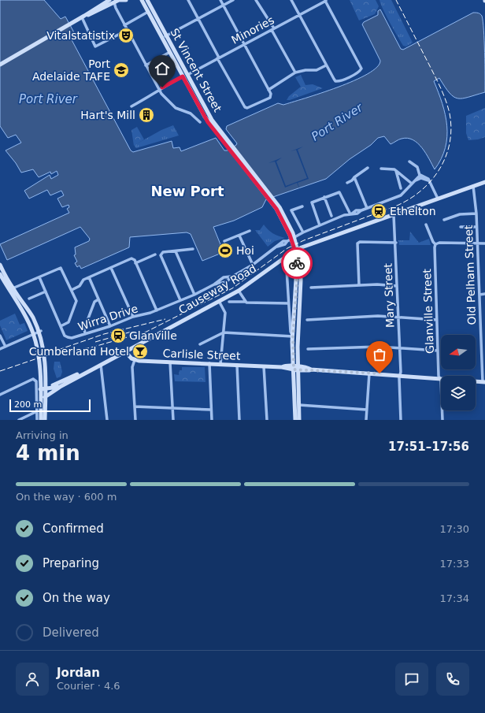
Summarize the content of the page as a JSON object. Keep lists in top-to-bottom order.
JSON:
{
  "streets": {
    "main road": ["St Vincent Street", "Causeway Road", "Carlisle Street"],
    "street": [
      "Minories",
      "Old Pelham Street",
      "Mary Street",
      "Glanville Street",
      "Wirra Drive"
    ]
  },
  "crossings": [
    ["Minories", "St Vincent Street"],
    ["Old Pelham Street", "Causeway Road"],
    ["Old Pelham Street", "Carlisle Street"],
    ["Causeway Road", "Mary Street"],
    ["Mary Street", "Carlisle Street"],
    ["Glanville Street", "Carlisle Street"]
  ],
  "districts": ["New Port"],
  "water": ["Port River"],
  "places": {
    "theatre": ["Vitalstatistix"],
    "school or university": ["Port Adelaide TAFE"],
    "building": ["Hart's Mill"],
    "station": ["Ethelton", "Glanville"],
    "sports": ["Hoi"],
    "bar": ["Cumberland Hotel"]
  },
  "scale_bar": "200 m",
  "north": "left",
  "page": {
    "scale": "200 m",
    "heading": ["4 min", "Arriving in", "17:51–17:56"],
    "panel": ["Jordan", "Courier · 4.6"],
    "bar": "On the way · 600 m",
    "list": [
      ["Confirmed", "17:30"],
      ["Preparing", "17:33"],
      ["On the way", "17:34"],
      "Delivered"
    ]
  }
}
